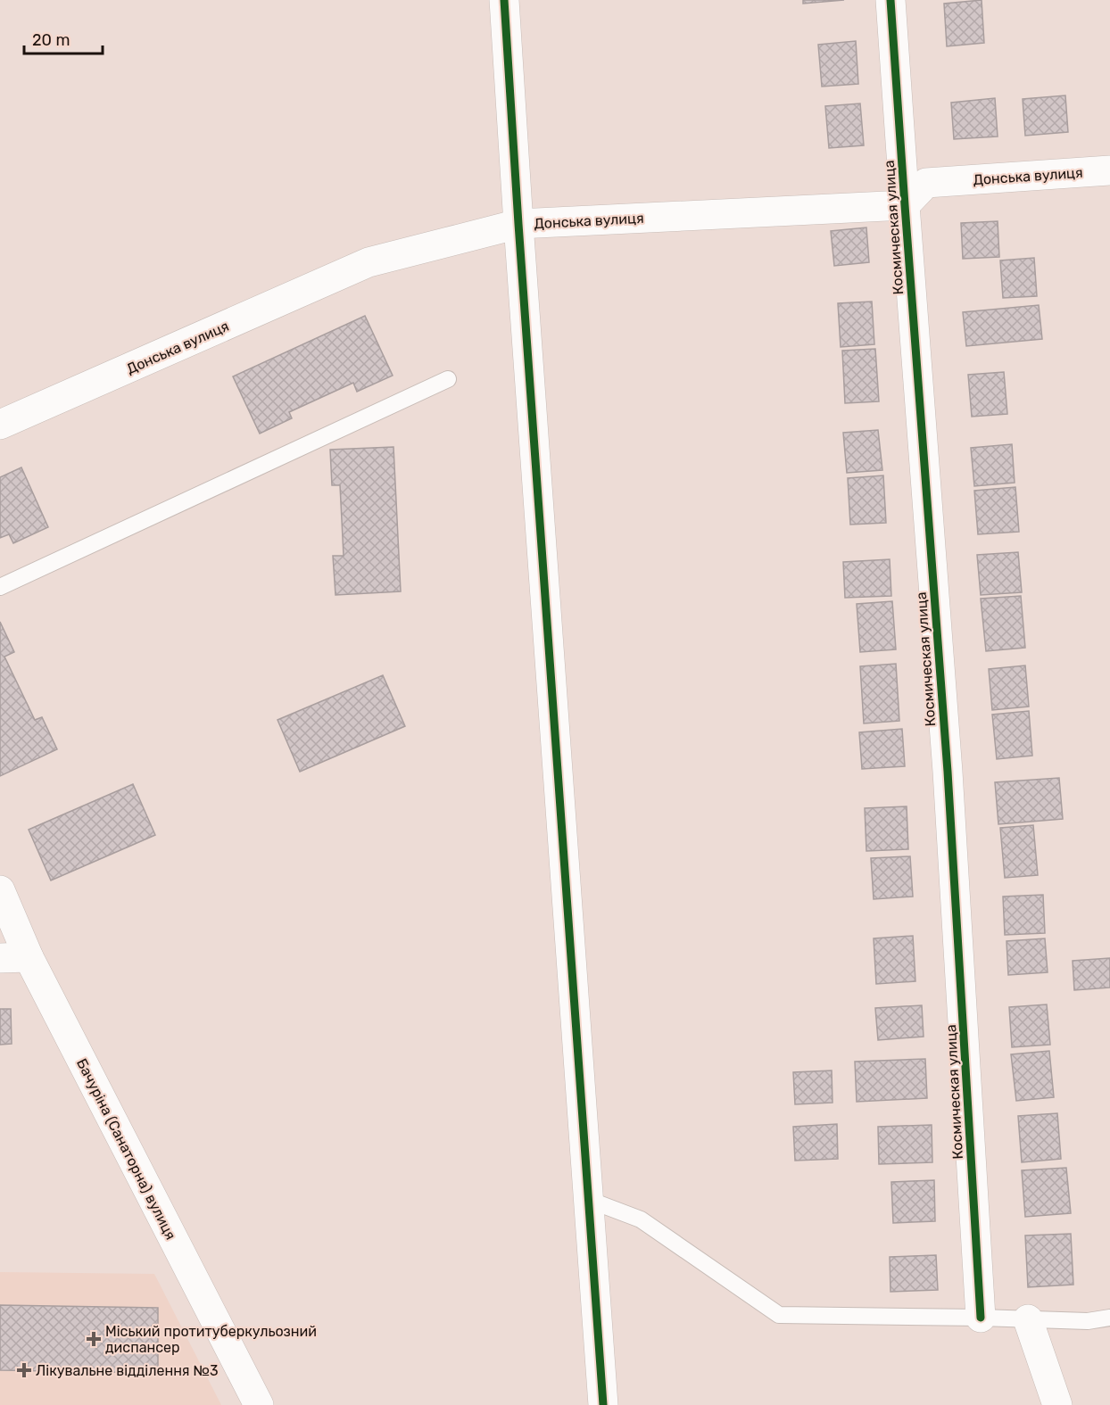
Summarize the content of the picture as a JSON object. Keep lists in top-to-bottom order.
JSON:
{
  "streets": {
    "street": ["Донська вулиця", "Космическая улица", "Бачуріна (Санаторна) вулиця"]
  },
  "crossings": [
    ["Донська вулиця", "Космическая улица"]
  ],
  "places": {
    "health": ["Міський протитуберкульозний диспансер", "Лікувальне відділення №3"]
  },
  "scale_bar": "20 m"
}
